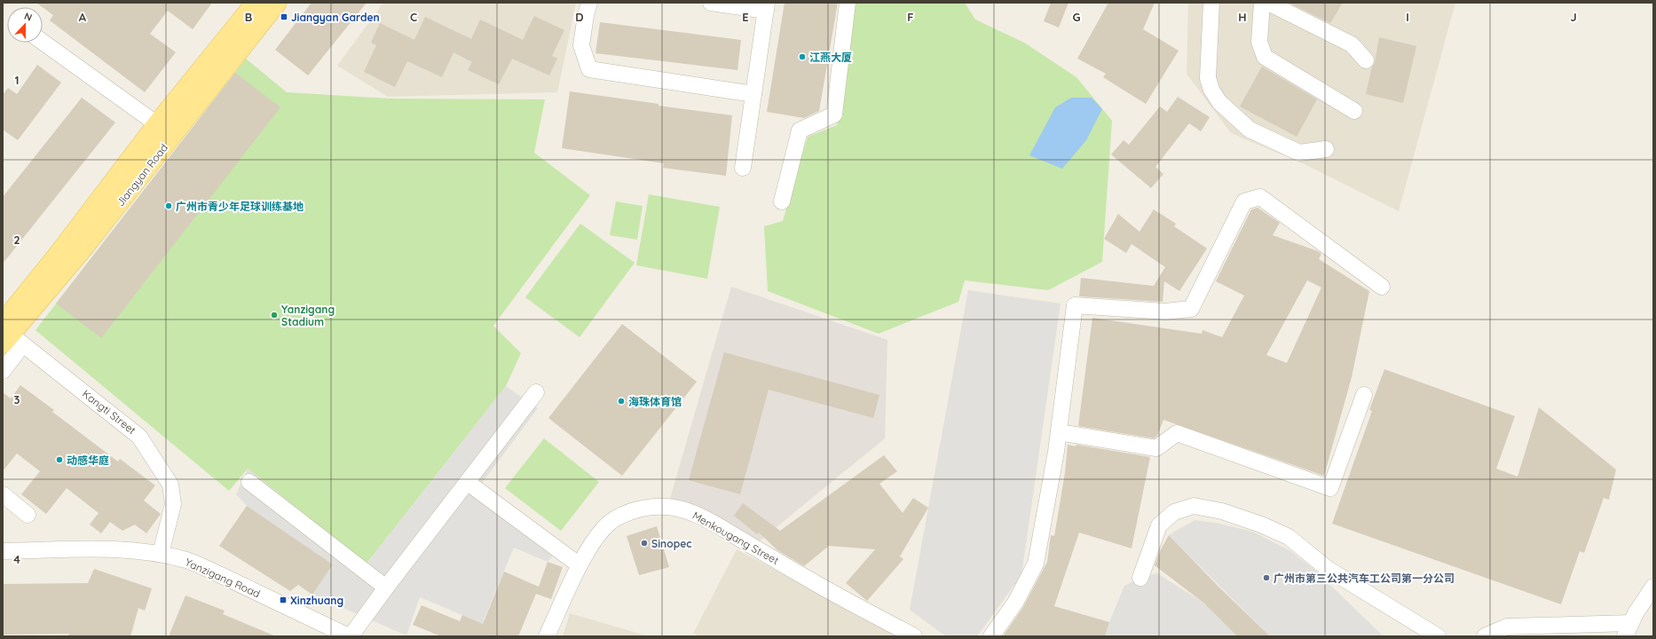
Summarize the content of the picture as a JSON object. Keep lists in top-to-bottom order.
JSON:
{
  "streets": {
    "main road": ["Jiangyan Road"],
    "street": ["Kangti Street", "Menkougang Street", "Yanzigang Road"]
  },
  "crossings": [
    ["Jiangyan Road", "Kangti Street"],
    ["Kangti Street", "Yanzigang Road"]
  ],
  "places": {
    "transit": ["Jiangyan Garden", "Xinzhuang"],
    "other": [
      "江燕大厦",
      "广州市青少年足球训练基地",
      "Yanzigang Stadium",
      "海珠体育馆",
      "动感华庭",
      "Sinopec",
      "广州市第三公共汽车工公司第一分公司"
    ]
  },
  "north": "top",
  "grid": {
    "columns": [
      "A",
      "B",
      "C",
      "D",
      "E",
      "F",
      "G",
      "H",
      "I",
      "J"
    ],
    "rows": [
      "1",
      "2",
      "3",
      "4"
    ]
  }
}
